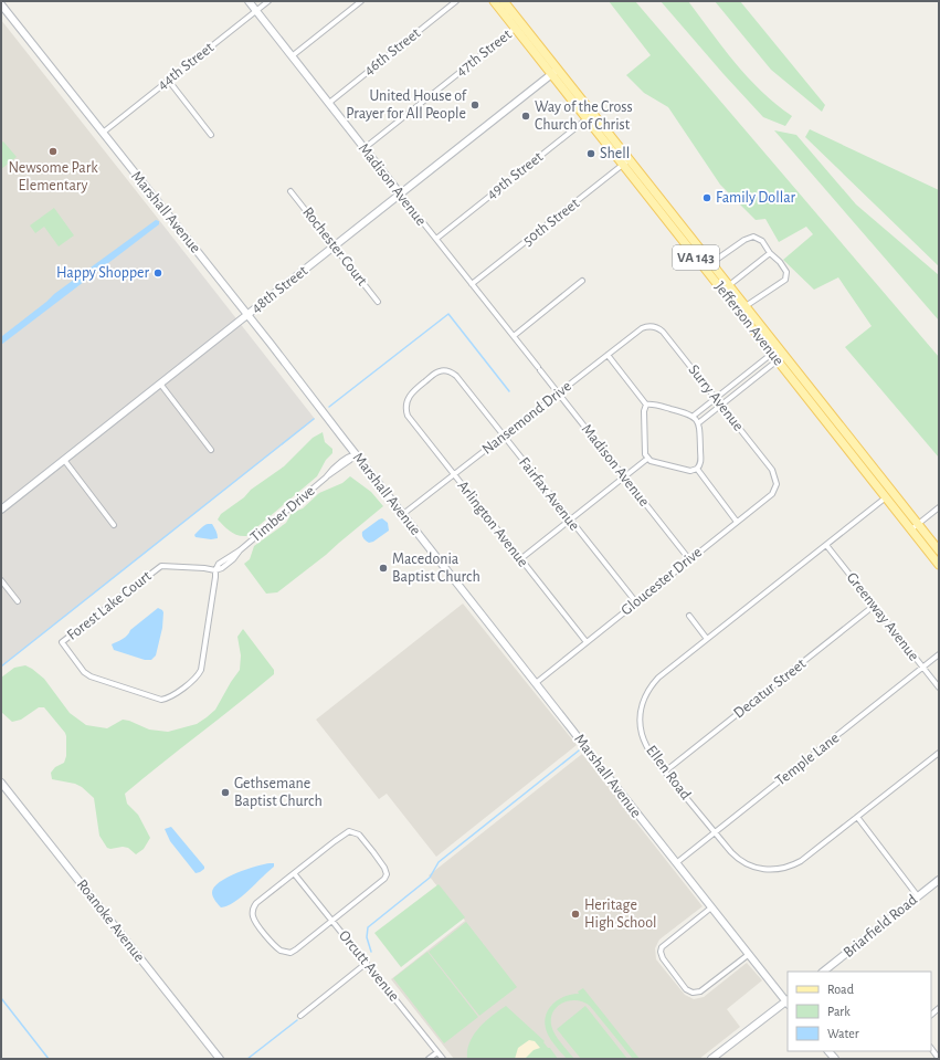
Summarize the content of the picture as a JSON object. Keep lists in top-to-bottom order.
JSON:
{
  "streets": {
    "main road": ["VA 143", "Jefferson Avenue"],
    "street": [
      "46th Street",
      "47th Street",
      "44th Street",
      "49th Street",
      "Madison Avenue",
      "Marshall Avenue",
      "50th Street",
      "Rochester Court",
      "48th Street",
      "Surry Avenue",
      "Nansemond Drive",
      "Fairfax Avenue",
      "Timber Drive",
      "Arlington Avenue",
      "Gloucester Drive",
      "Forest Lake Court",
      "Greenway Avenue",
      "Decatur Street",
      "Temple Lane",
      "Ellen Road",
      "Roanoke Avenue",
      "Briarfield Road",
      "Orcutt Avenue"
    ]
  },
  "crossings": [
    ["46th Street", "Madison Avenue"],
    ["47th Street", "Madison Avenue"],
    ["47th Street", "Jefferson Avenue"],
    ["44th Street", "Madison Avenue"],
    ["44th Street", "Marshall Avenue"],
    ["49th Street", "Madison Avenue"],
    ["49th Street", "Jefferson Avenue"],
    ["Madison Avenue", "50th Street"],
    ["Madison Avenue", "48th Street"],
    ["Madison Avenue", "Nansemond Drive"],
    ["Madison Avenue", "Gloucester Drive"],
    ["Marshall Avenue", "48th Street"],
    ["Marshall Avenue", "Nansemond Drive"],
    ["Marshall Avenue", "Timber Drive"],
    ["Marshall Avenue", "Gloucester Drive"],
    ["Marshall Avenue", "Temple Lane"],
    ["50th Street", "Jefferson Avenue"],
    ["Rochester Court", "48th Street"],
    ["48th Street", "Jefferson Avenue"],
    ["Jefferson Avenue", "Ellen Road"],
    ["Surry Avenue", "Nansemond Drive"],
    ["Surry Avenue", "Gloucester Drive"],
    ["Nansemond Drive", "Fairfax Avenue"],
    ["Nansemond Drive", "Arlington Avenue"],
    ["Fairfax Avenue", "Arlington Avenue"],
    ["Fairfax Avenue", "Gloucester Drive"],
    ["Timber Drive", "Forest Lake Court"],
    ["Arlington Avenue", "Gloucester Drive"],
    ["Greenway Avenue", "Decatur Street"],
    ["Greenway Avenue", "Temple Lane"],
    ["Greenway Avenue", "Ellen Road"],
    ["Decatur Street", "Ellen Road"],
    ["Temple Lane", "Ellen Road"]
  ],
  "places": [
    "United House of Prayer for All People",
    "Way of the Cross Church of Christ",
    "Newsome Park Elementary",
    "Shell",
    "Family Dollar",
    "Happy Shopper",
    "Macedonia Baptist Church",
    "Gethsemane Baptist Church",
    "Heritage High School"
  ],
  "legend": ["Road", "Park", "Water"]
}
